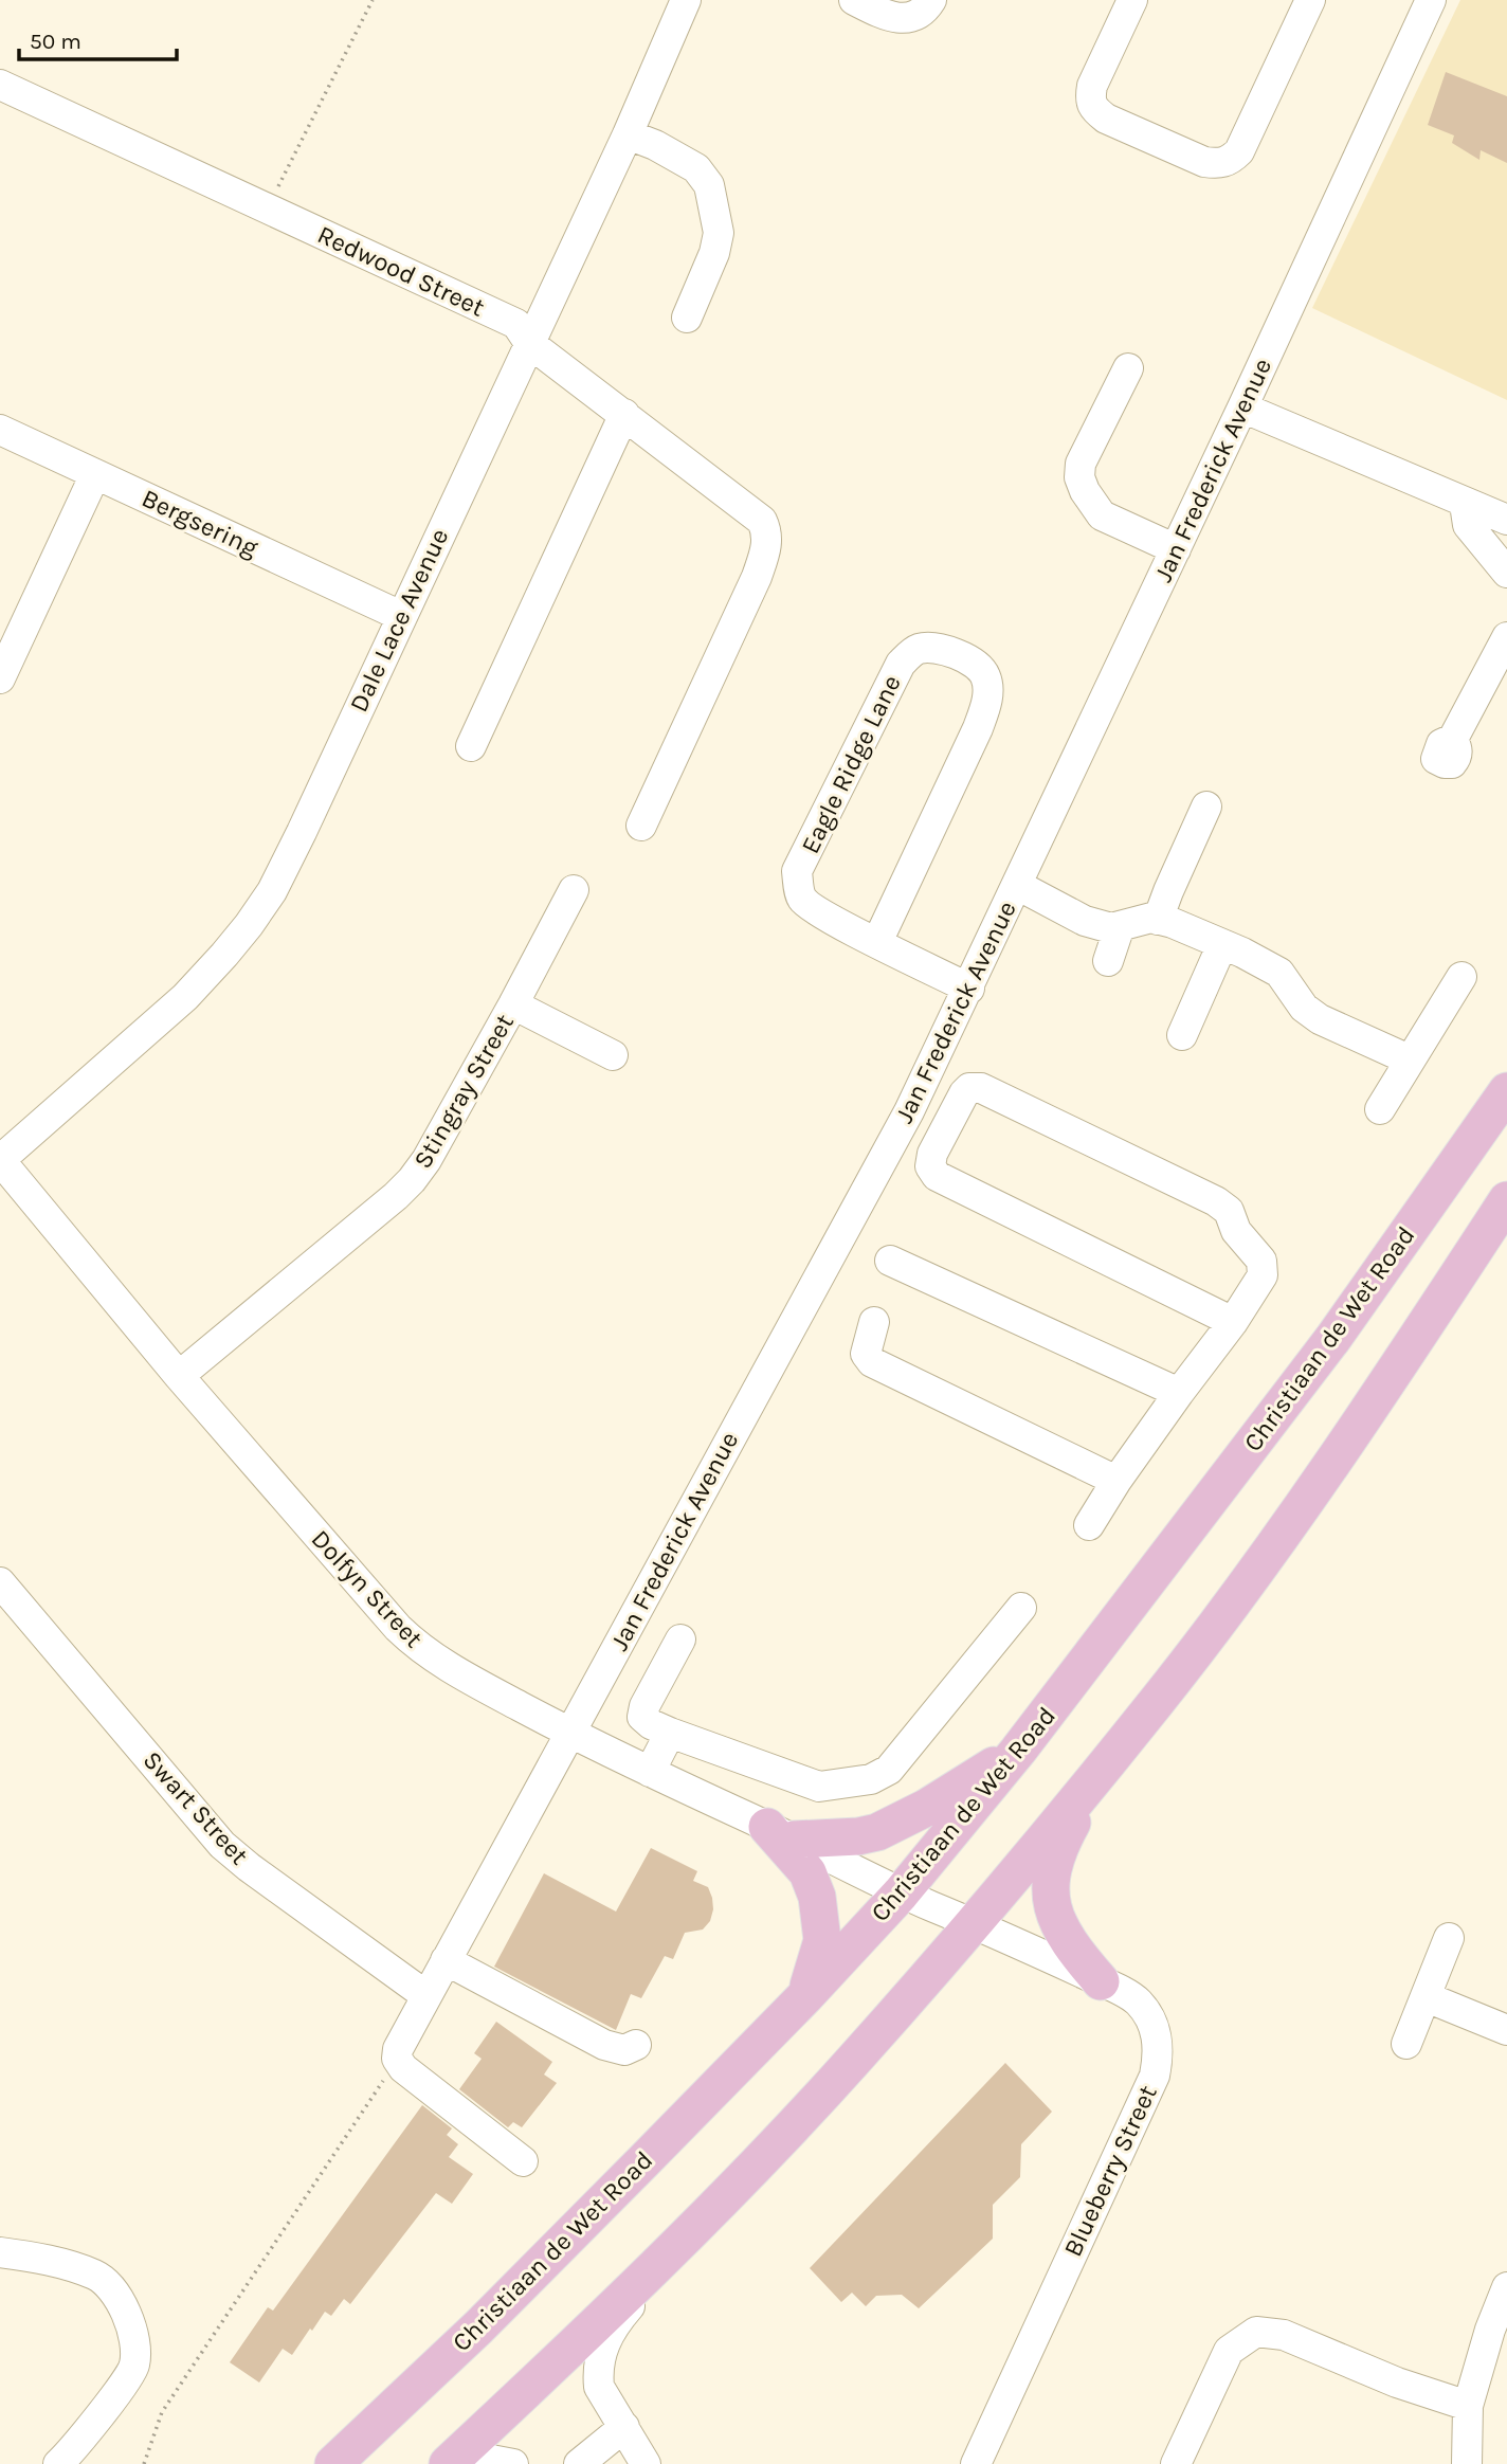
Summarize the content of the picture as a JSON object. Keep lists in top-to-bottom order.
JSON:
{
  "streets": {
    "main road": ["Christiaan de Wet Road"],
    "street": [
      "Redwood Street",
      "Jan Frederick Avenue",
      "Bergsering",
      "Dale Lace Avenue",
      "Eagle Ridge Lane",
      "Stingray Street",
      "Dolfyn Street",
      "Swart Street",
      "Blueberry Street"
    ]
  },
  "crossings": [
    ["Redwood Street", "Dale Lace Avenue"],
    ["Jan Frederick Avenue", "Eagle Ridge Lane"],
    ["Jan Frederick Avenue", "Dolfyn Street"],
    ["Jan Frederick Avenue", "Swart Street"],
    ["Bergsering", "Dale Lace Avenue"],
    ["Dale Lace Avenue", "Dolfyn Street"],
    ["Stingray Street", "Dolfyn Street"],
    ["Christiaan de Wet Road", "Dolfyn Street"],
    ["Dolfyn Street", "Blueberry Street"]
  ],
  "scale_bar": "50 m"
}
